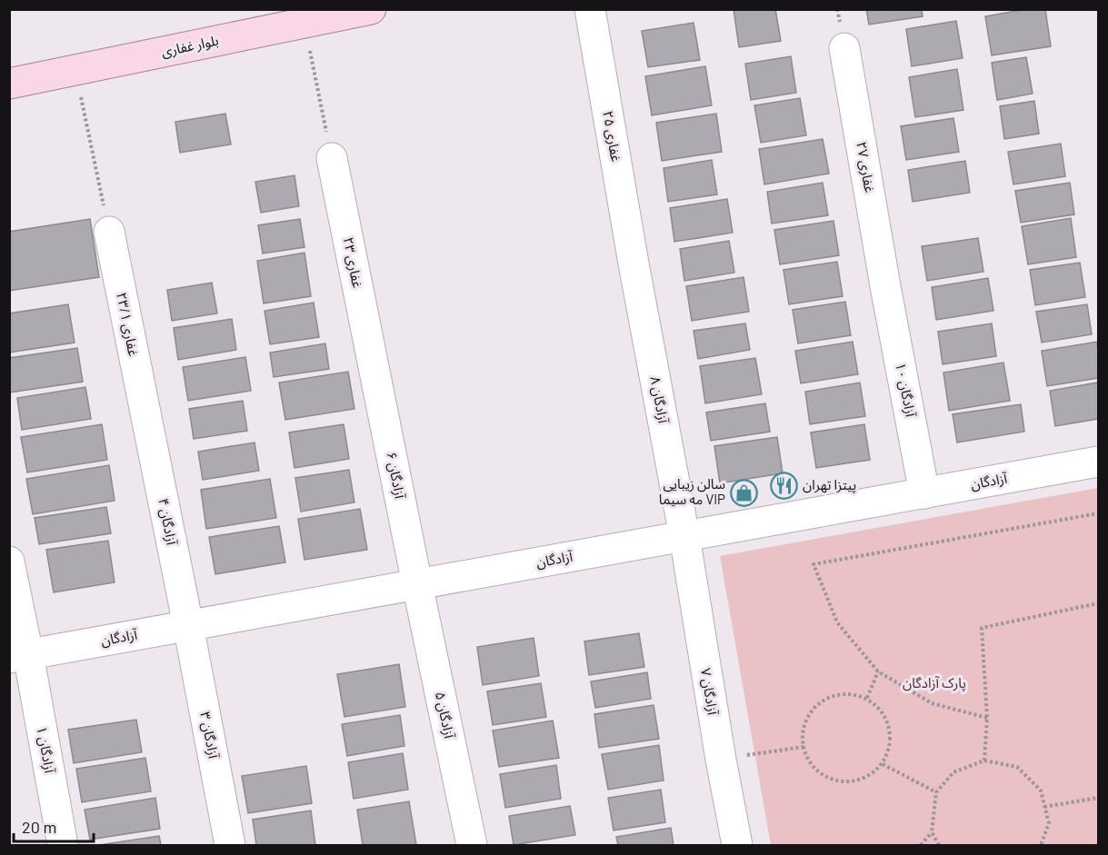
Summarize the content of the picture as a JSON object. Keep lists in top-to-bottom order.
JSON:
{
  "streets": {
    "main road": ["بلوار غفاری"],
    "street": [
      "غفاری ۲۵",
      "غفاری ۲۷",
      "غفاری ۲۳",
      "غفاری ۲۳/۱",
      "آزادگان ۱۰",
      "آزادگان ۸",
      "آزادگان ۶",
      "آزادگان",
      "آزادگان ۴",
      "آزادگان ۷",
      "آزادگان ۵",
      "آزادگان ۳",
      "آزادگان ۱"
    ]
  },
  "crossings": [
    ["غفاری ۲۵", "آزادگان ۸"],
    ["غفاری ۲۷", "آزادگان ۱۰"],
    ["غفاری ۲۳", "آزادگان ۶"],
    ["غفاری ۲۳/۱", "آزادگان ۴"],
    ["آزادگان ۱۰", "آزادگان"],
    ["آزادگان ۸", "آزادگان"],
    ["آزادگان ۸", "آزادگان ۷"],
    ["آزادگان ۶", "آزادگان"],
    ["آزادگان ۶", "آزادگان ۵"],
    ["آزادگان", "آزادگان ۴"],
    ["آزادگان", "آزادگان ۷"],
    ["آزادگان", "آزادگان ۵"],
    ["آزادگان", "آزادگان ۳"],
    ["آزادگان", "آزادگان ۱"],
    ["آزادگان ۴", "آزادگان ۳"]
  ],
  "parks": ["پارک آزادگان"],
  "places": {
    "restaurant": ["پیتزا تهران"],
    "shop": ["سالن زیبایی مه سیما VIP"]
  },
  "scale_bar": "20 m"
}
